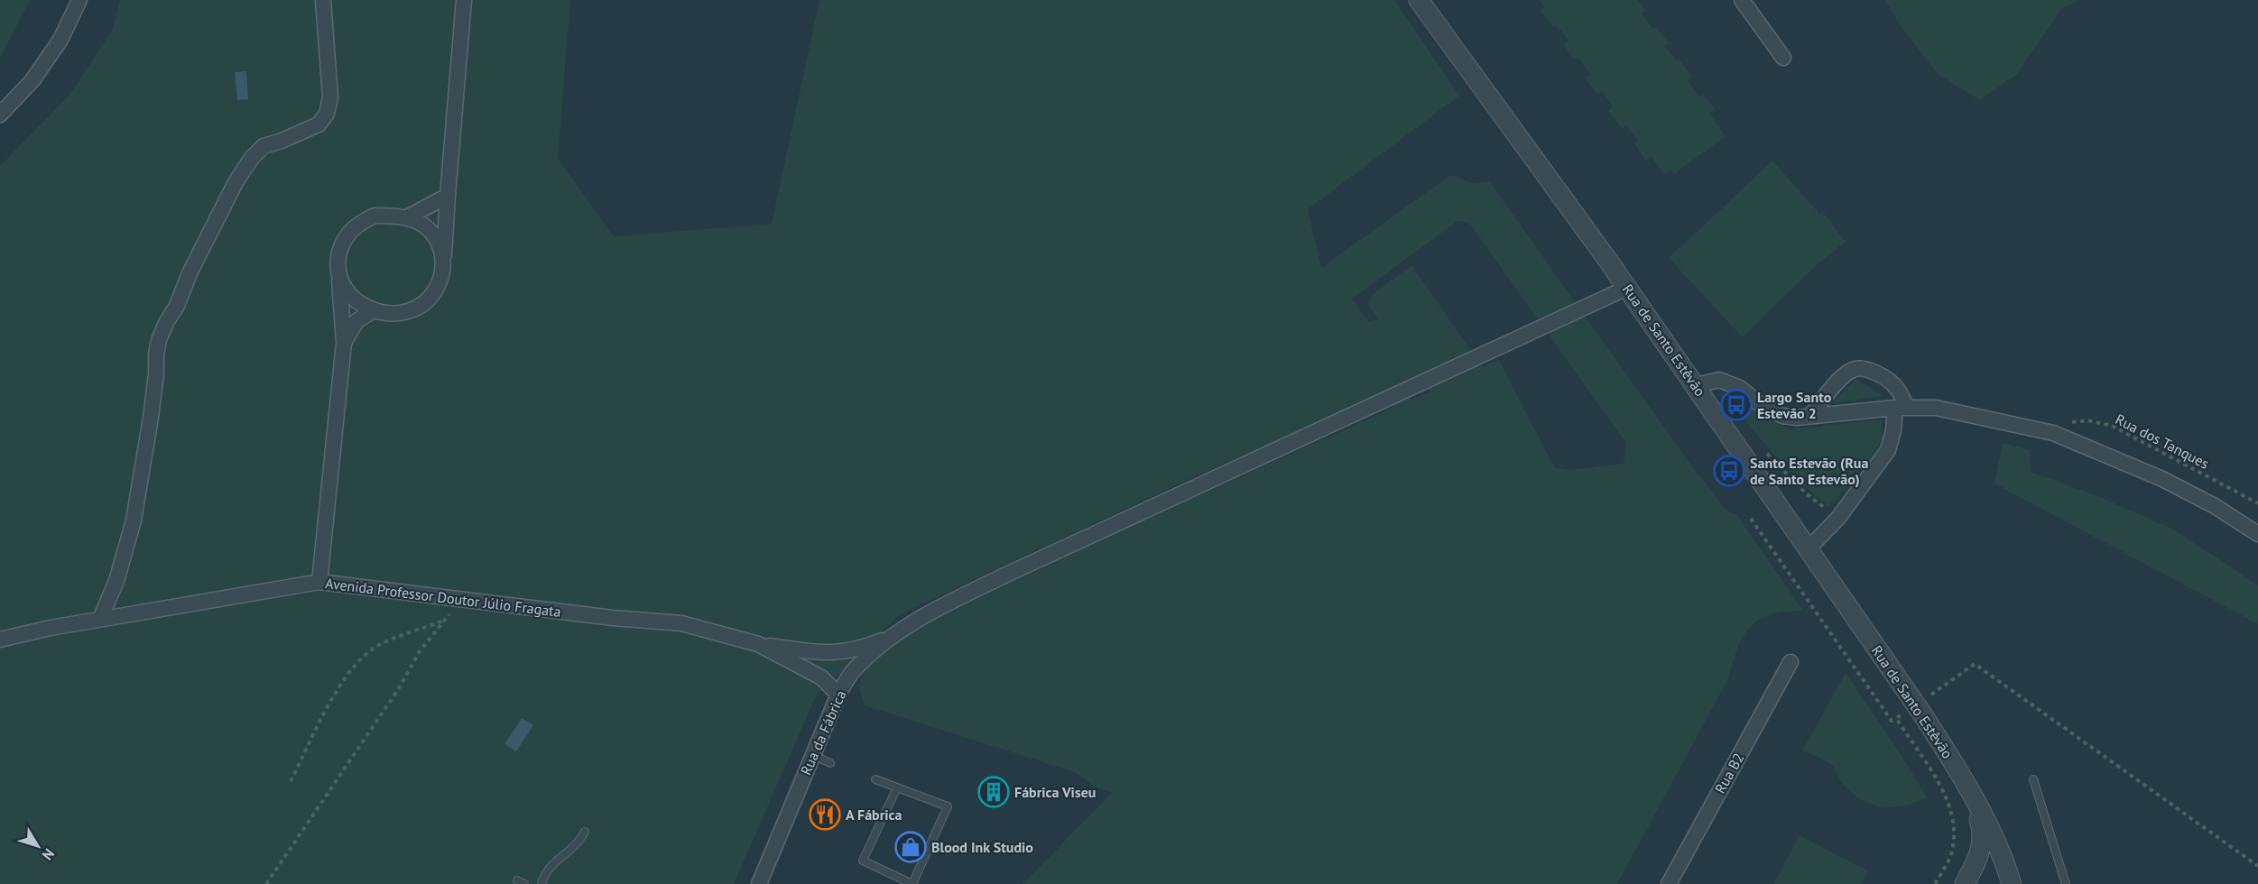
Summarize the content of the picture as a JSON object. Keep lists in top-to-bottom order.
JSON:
{
  "streets": {
    "street": [
      "Rua de Santo Estêvão",
      "Avenida Professor Doutor Júlio Fragata",
      "Rua da Fábrica",
      "Rua B2"
    ],
    "path": ["Rua dos Tanques"]
  },
  "crossings": [
    ["Rua de Santo Estêvão", "Rua da Fábrica"],
    ["Avenida Professor Doutor Júlio Fragata", "Rua da Fábrica"]
  ],
  "places": {
    "bus stop": ["Largo Santo Estevão 2", "Santo Estevão (Rua de Santo Estevão)"],
    "building": ["Fábrica Viseu"],
    "restaurant": ["A Fábrica"],
    "shop": ["Blood Ink Studio"]
  },
  "north": "bottom right"
}
